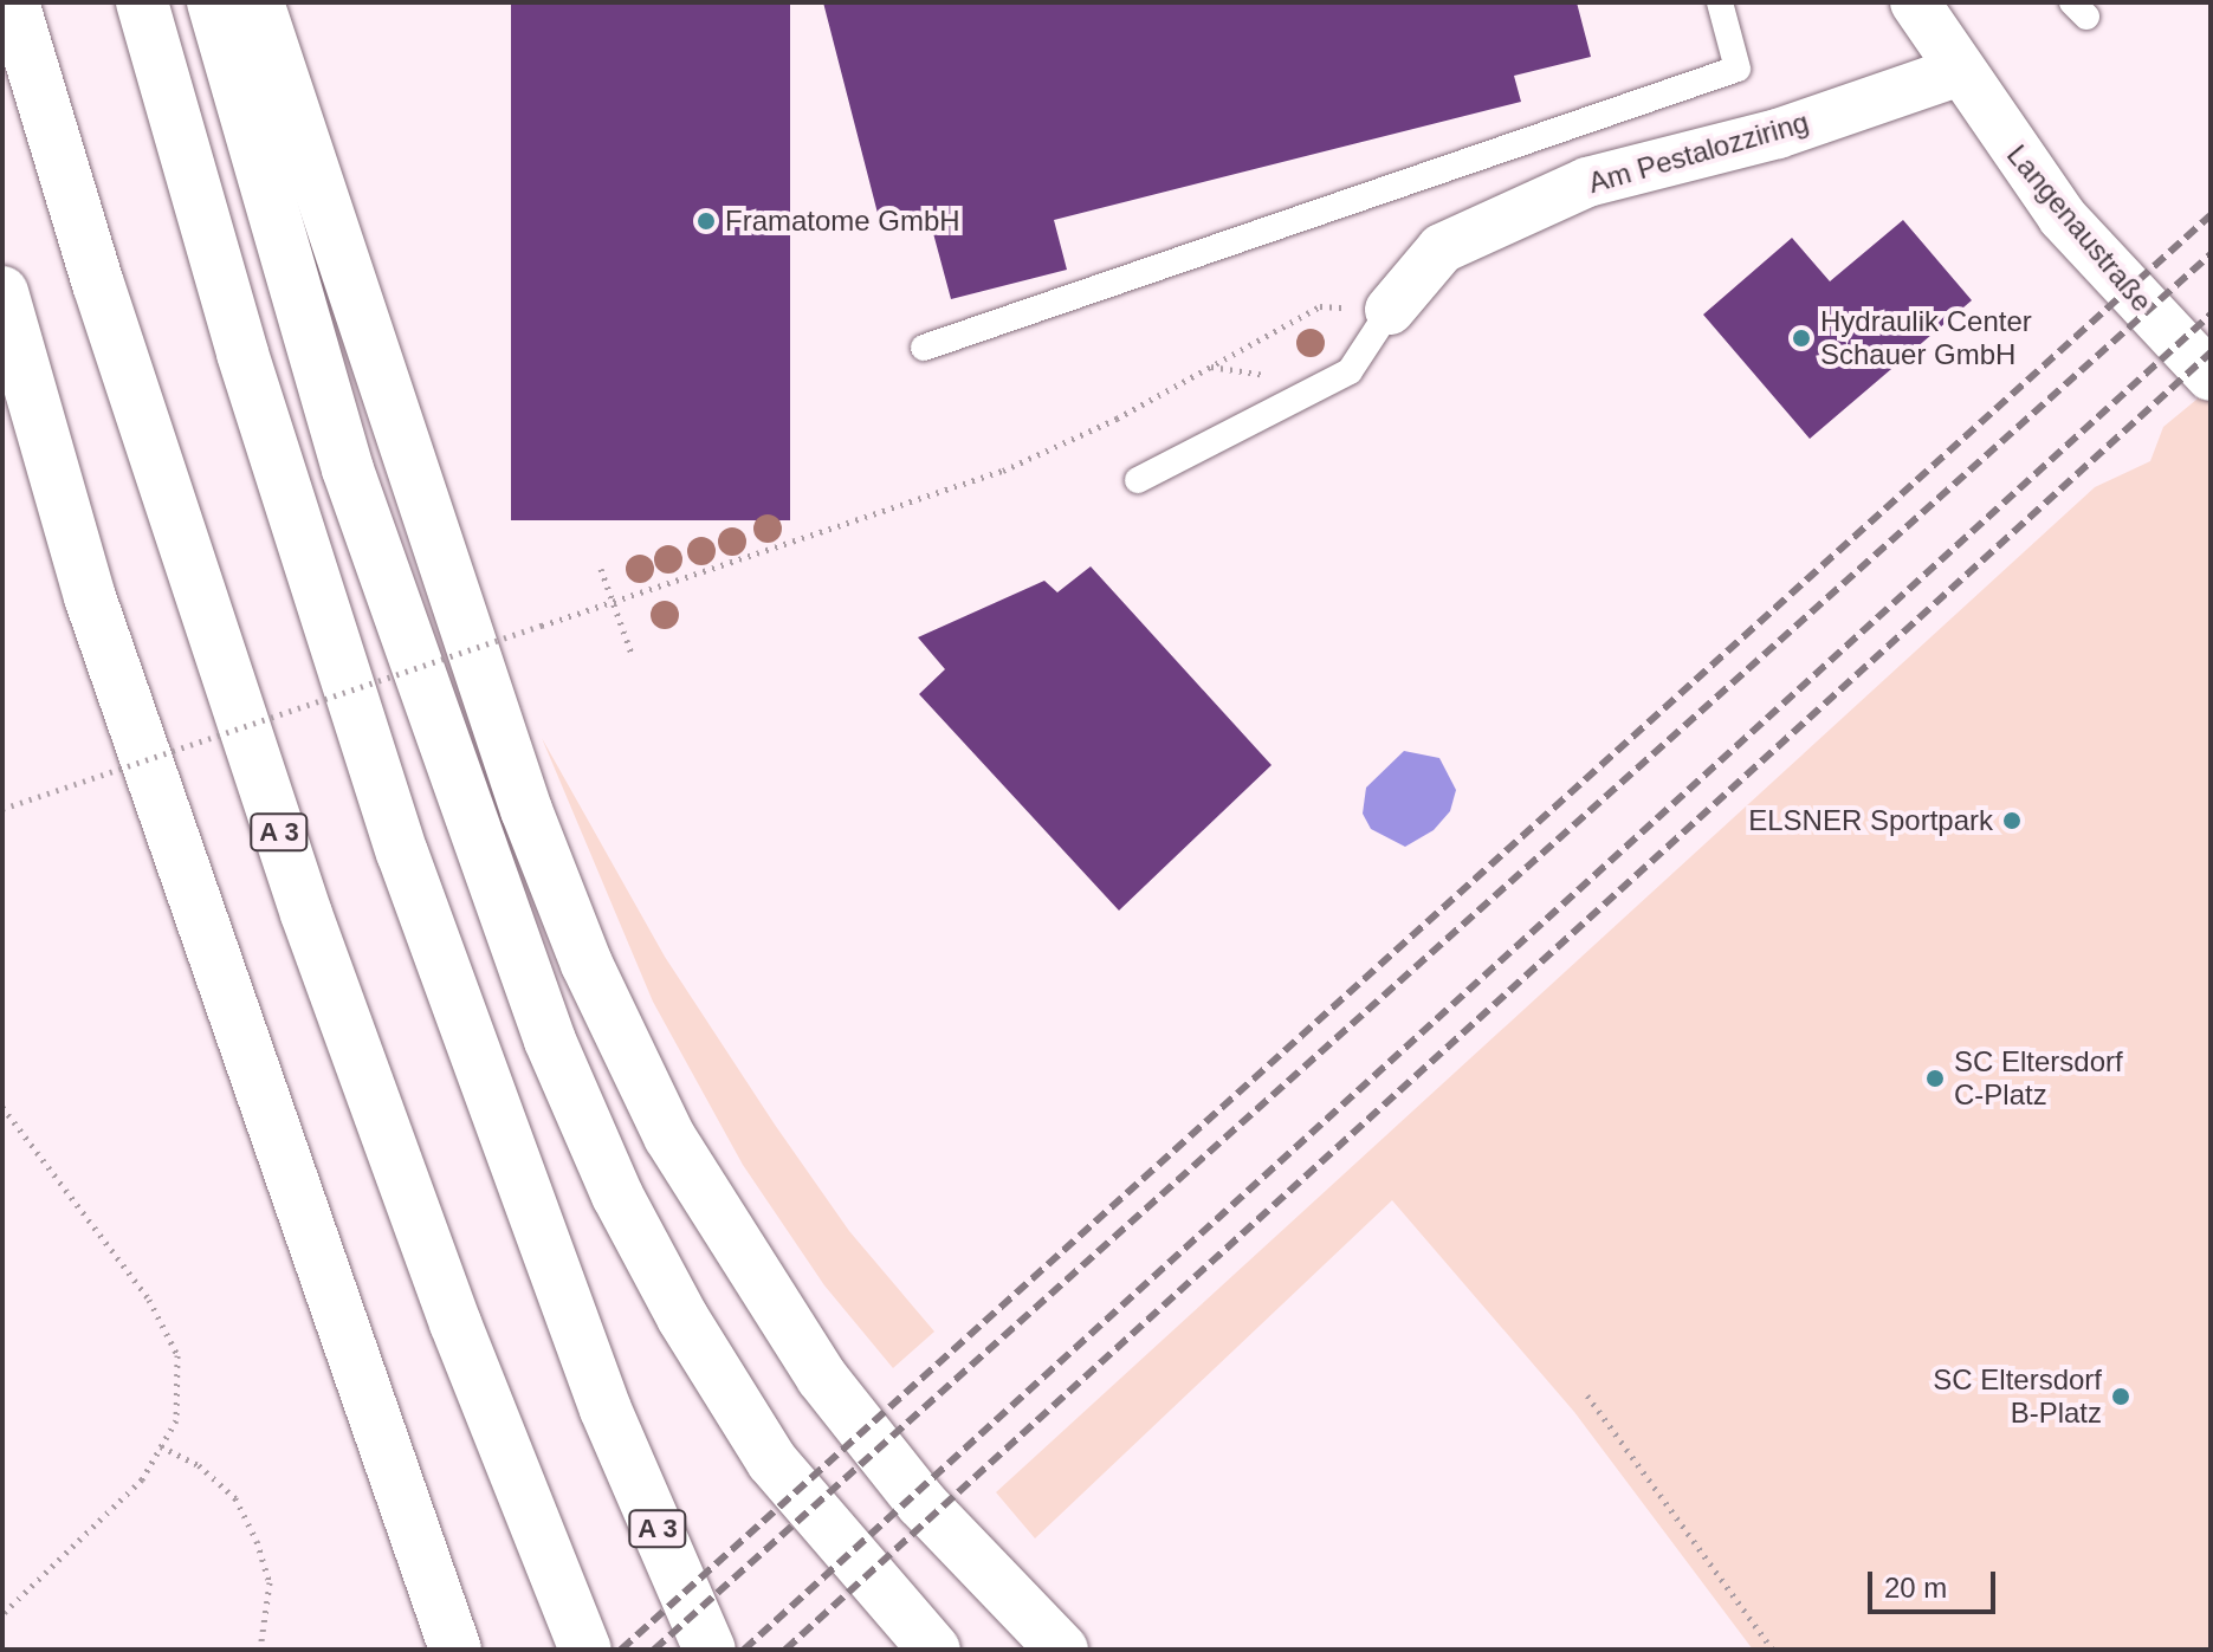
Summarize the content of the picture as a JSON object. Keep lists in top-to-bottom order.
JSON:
{
  "streets": {
    "highway": ["A 3"],
    "street": ["Am Pestalozziring", "Langenaustraße"]
  },
  "crossings": [
    ["Am Pestalozziring", "Langenaustraße"]
  ],
  "places": [
    "Framatome GmbH",
    "Hydraulik Center Schauer GmbH",
    "ELSNER Sportpark",
    "SC Eltersdorf C-Platz",
    "SC Eltersdorf B-Platz"
  ],
  "scale_bar": "20 m"
}
